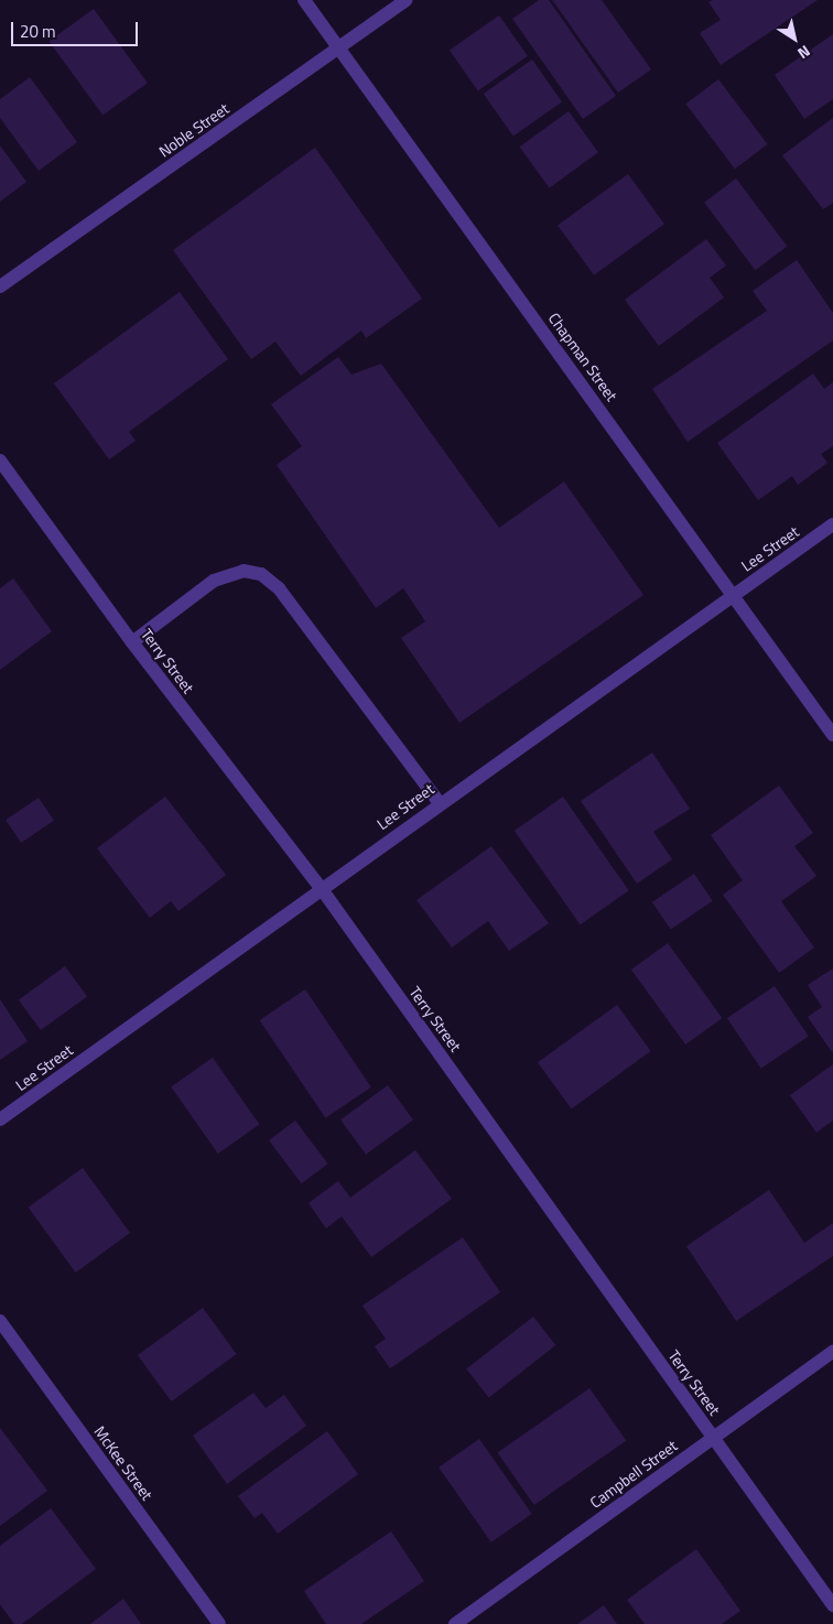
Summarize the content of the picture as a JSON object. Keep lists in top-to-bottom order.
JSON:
{
  "streets": {
    "street": [
      "Noble Street",
      "Chapman Street",
      "Lee Street",
      "Terry Street",
      "McKee Street",
      "Campbell Street"
    ]
  },
  "crossings": [
    ["Noble Street", "Chapman Street"],
    ["Chapman Street", "Lee Street"],
    ["Lee Street", "Terry Street"],
    ["Terry Street", "Campbell Street"]
  ],
  "scale_bar": "20 m",
  "north": "bottom right"
}
